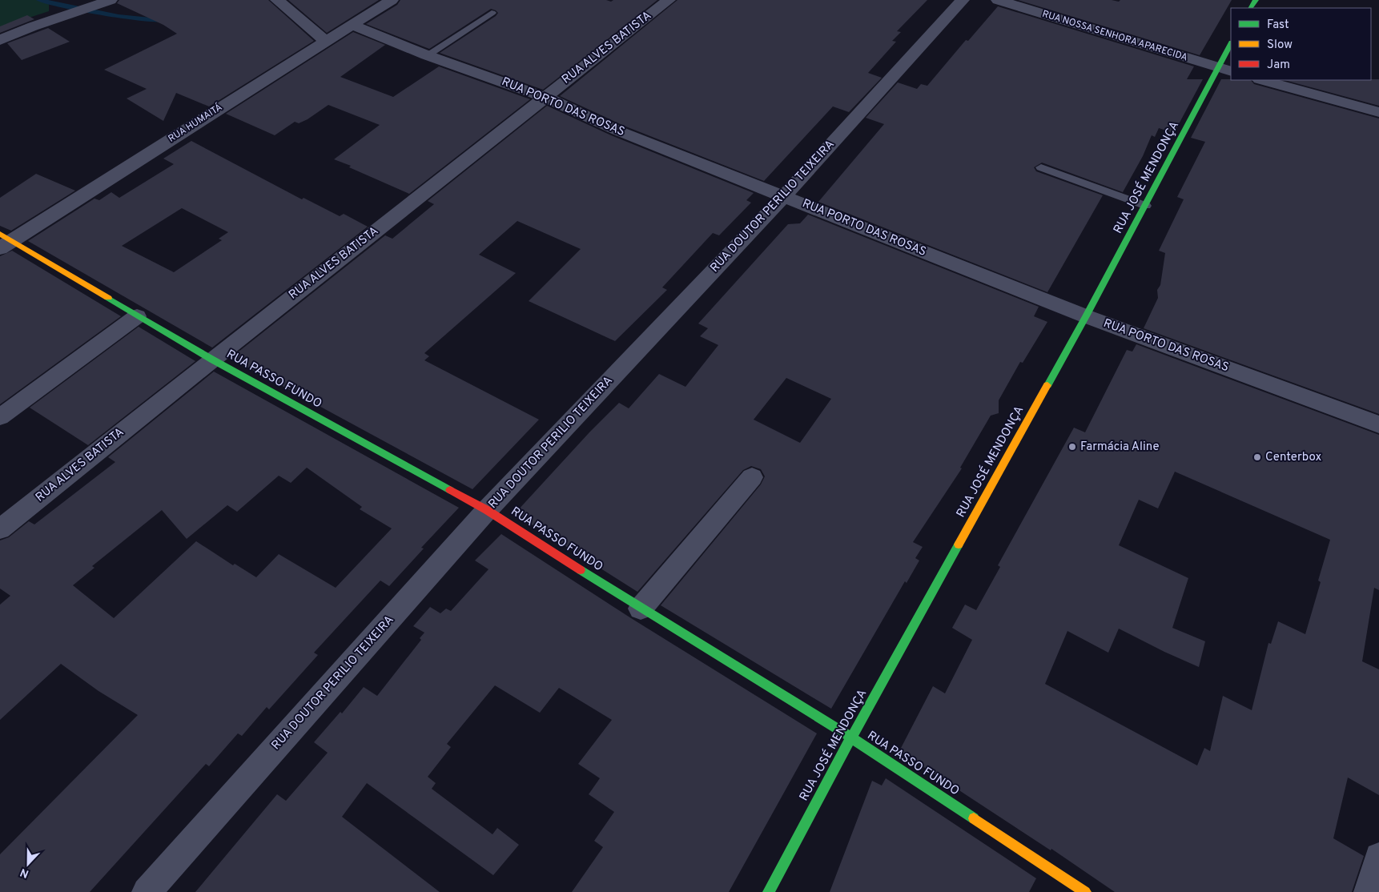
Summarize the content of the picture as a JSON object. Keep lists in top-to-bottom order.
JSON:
{
  "streets": {
    "main road": ["RUA JOSÉ MENDONÇA", "RUA PASSO FUNDO"],
    "street": [
      "RUA NOSSA SENHORA APARECIDA",
      "RUA ALVES BATISTA",
      "RUA PORTO DAS ROSAS",
      "RUA HUMAITÁ",
      "RUA DOUTOR PERILIO TEIXEIRA"
    ]
  },
  "crossings": [
    ["RUA NOSSA SENHORA APARECIDA", "RUA JOSÉ MENDONÇA"],
    ["RUA ALVES BATISTA", "RUA PORTO DAS ROSAS"],
    ["RUA ALVES BATISTA", "RUA PASSO FUNDO"],
    ["RUA PORTO DAS ROSAS", "RUA HUMAITÁ"],
    ["RUA PORTO DAS ROSAS", "RUA JOSÉ MENDONÇA"],
    ["RUA PORTO DAS ROSAS", "RUA DOUTOR PERILIO TEIXEIRA"],
    ["RUA HUMAITÁ", "RUA PASSO FUNDO"],
    ["RUA JOSÉ MENDONÇA", "RUA PASSO FUNDO"],
    ["RUA DOUTOR PERILIO TEIXEIRA", "RUA PASSO FUNDO"]
  ],
  "places": ["Farmácia Aline", "Centerbox"],
  "legend": ["Fast", "Slow", "Jam"],
  "north": "bottom"
}
